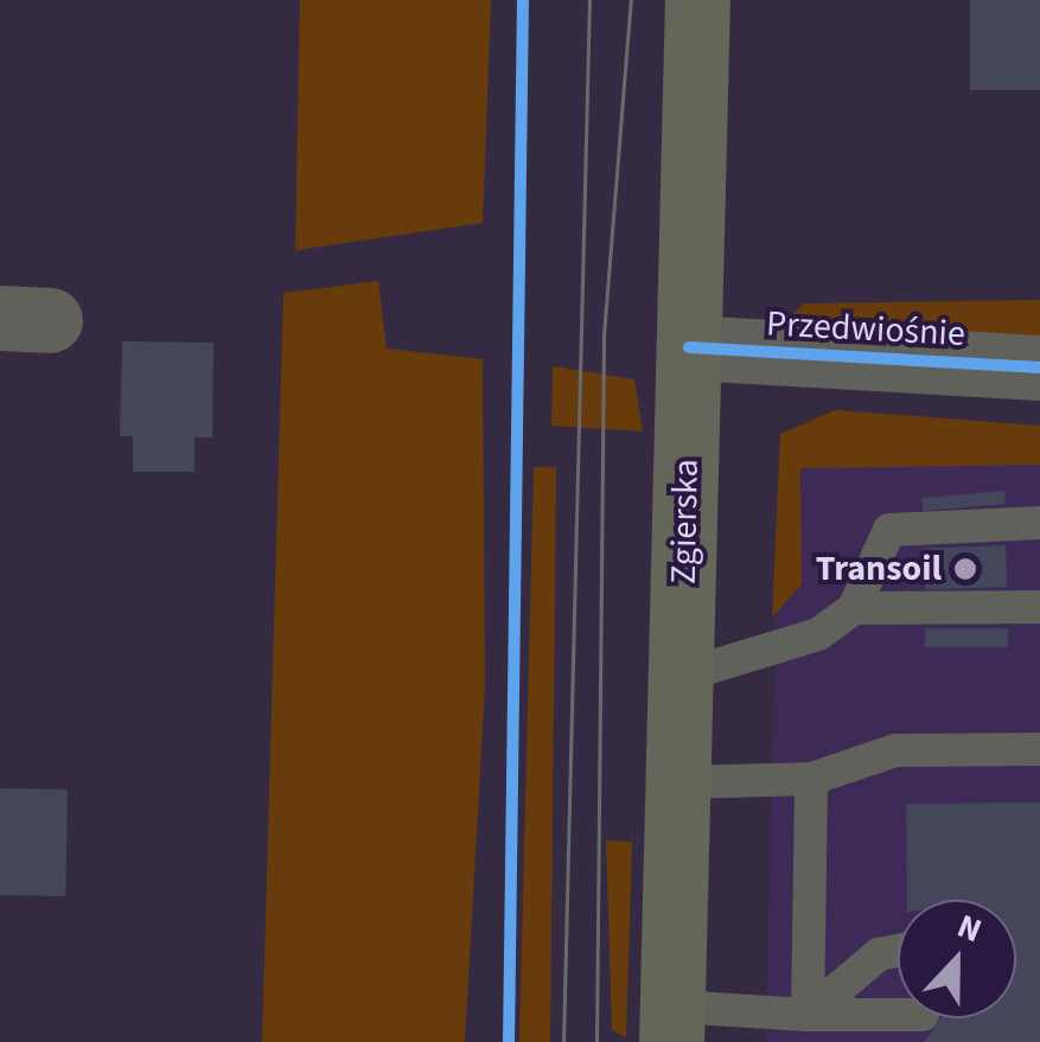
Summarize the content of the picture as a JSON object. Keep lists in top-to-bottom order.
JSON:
{
  "streets": {
    "main road": ["Zgierska"],
    "street": ["Przedwiośnie"]
  },
  "crossings": [
    ["Przedwiośnie", "Zgierska"]
  ],
  "places": ["Transoil"],
  "north": "top"
}
